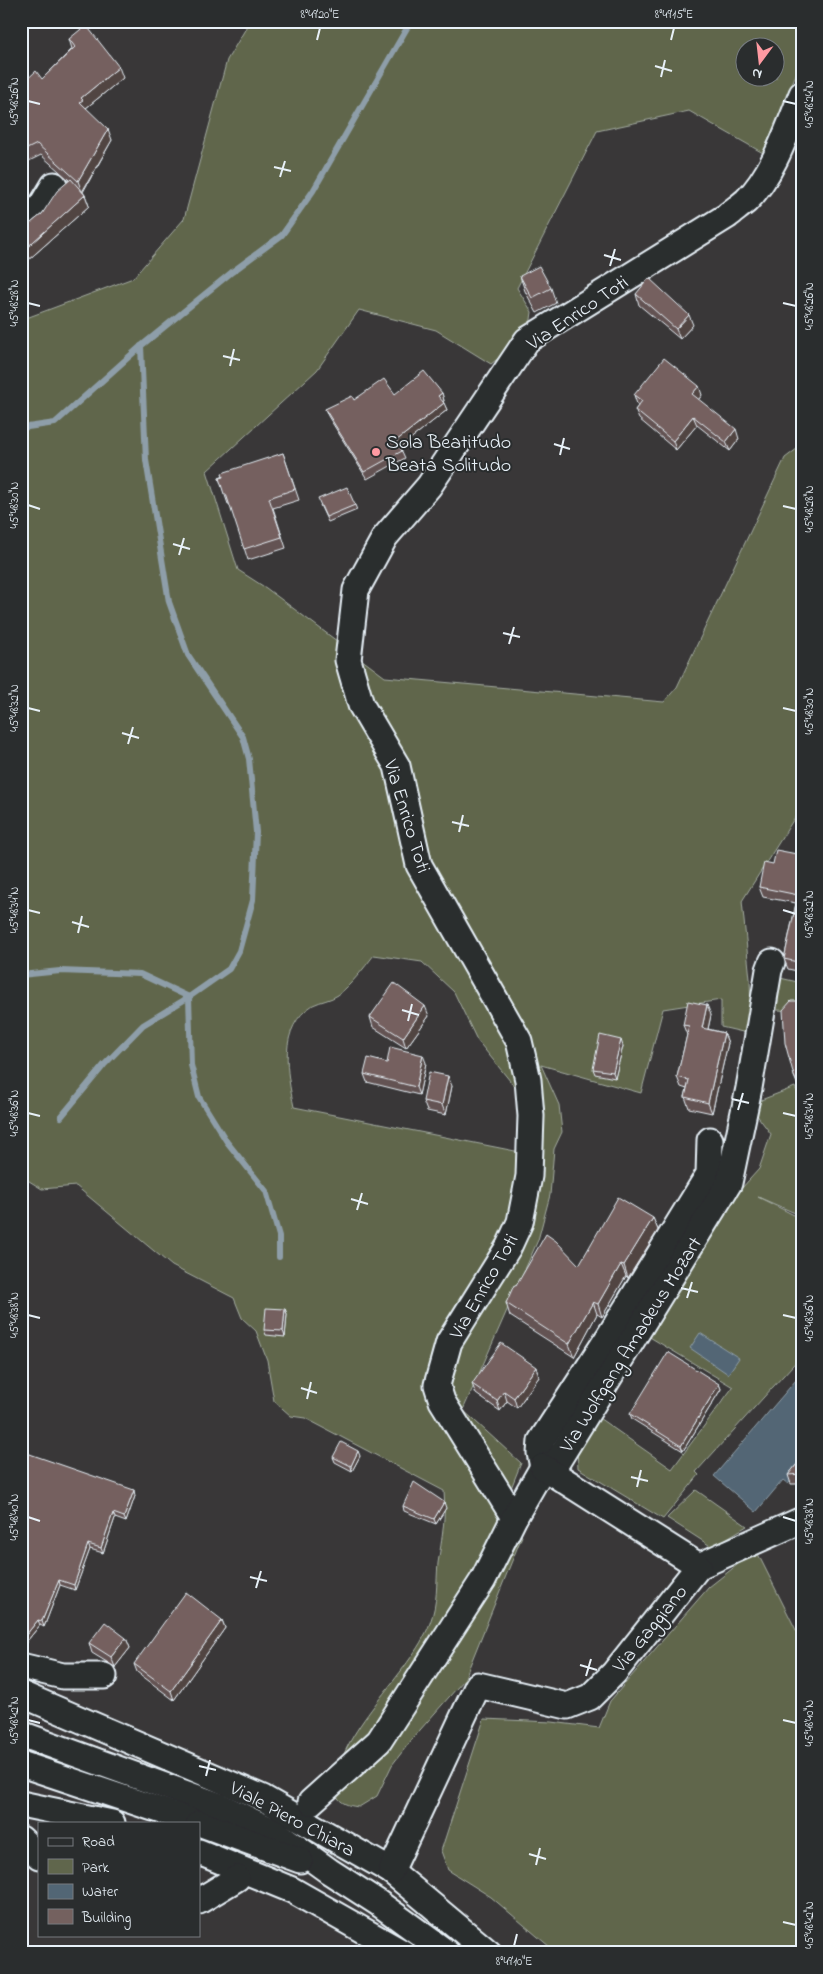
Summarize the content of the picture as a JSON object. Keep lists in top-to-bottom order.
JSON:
{
  "streets": {
    "street": [
      "Via Enrico Toti",
      "Via Wolfgang Amadeus Mozart",
      "Via Gaggiano",
      "Viale Piero Chiara"
    ]
  },
  "crossings": [
    ["Via Enrico Toti", "Via Wolfgang Amadeus Mozart"],
    ["Via Wolfgang Amadeus Mozart", "Via Gaggiano"],
    ["Via Gaggiano", "Viale Piero Chiara"]
  ],
  "places": ["Sola Beatitudo Beata Solitudo"],
  "legend": [
    "Road",
    "Park",
    "Water",
    "Building"
  ],
  "north": "bottom",
  "coordinates": [
    "8°49'20\"E",
    "8°49'15\"E",
    "45°48'26\"N",
    "45°48'24\"N",
    "45°48'28\"N",
    "45°48'30\"N",
    "45°48'32\"N",
    "45°48'34\"N",
    "45°48'36\"N",
    "45°48'38\"N",
    "45°48'40\"N",
    "45°48'42\"N",
    "8°49'10\"E"
  ]
}
